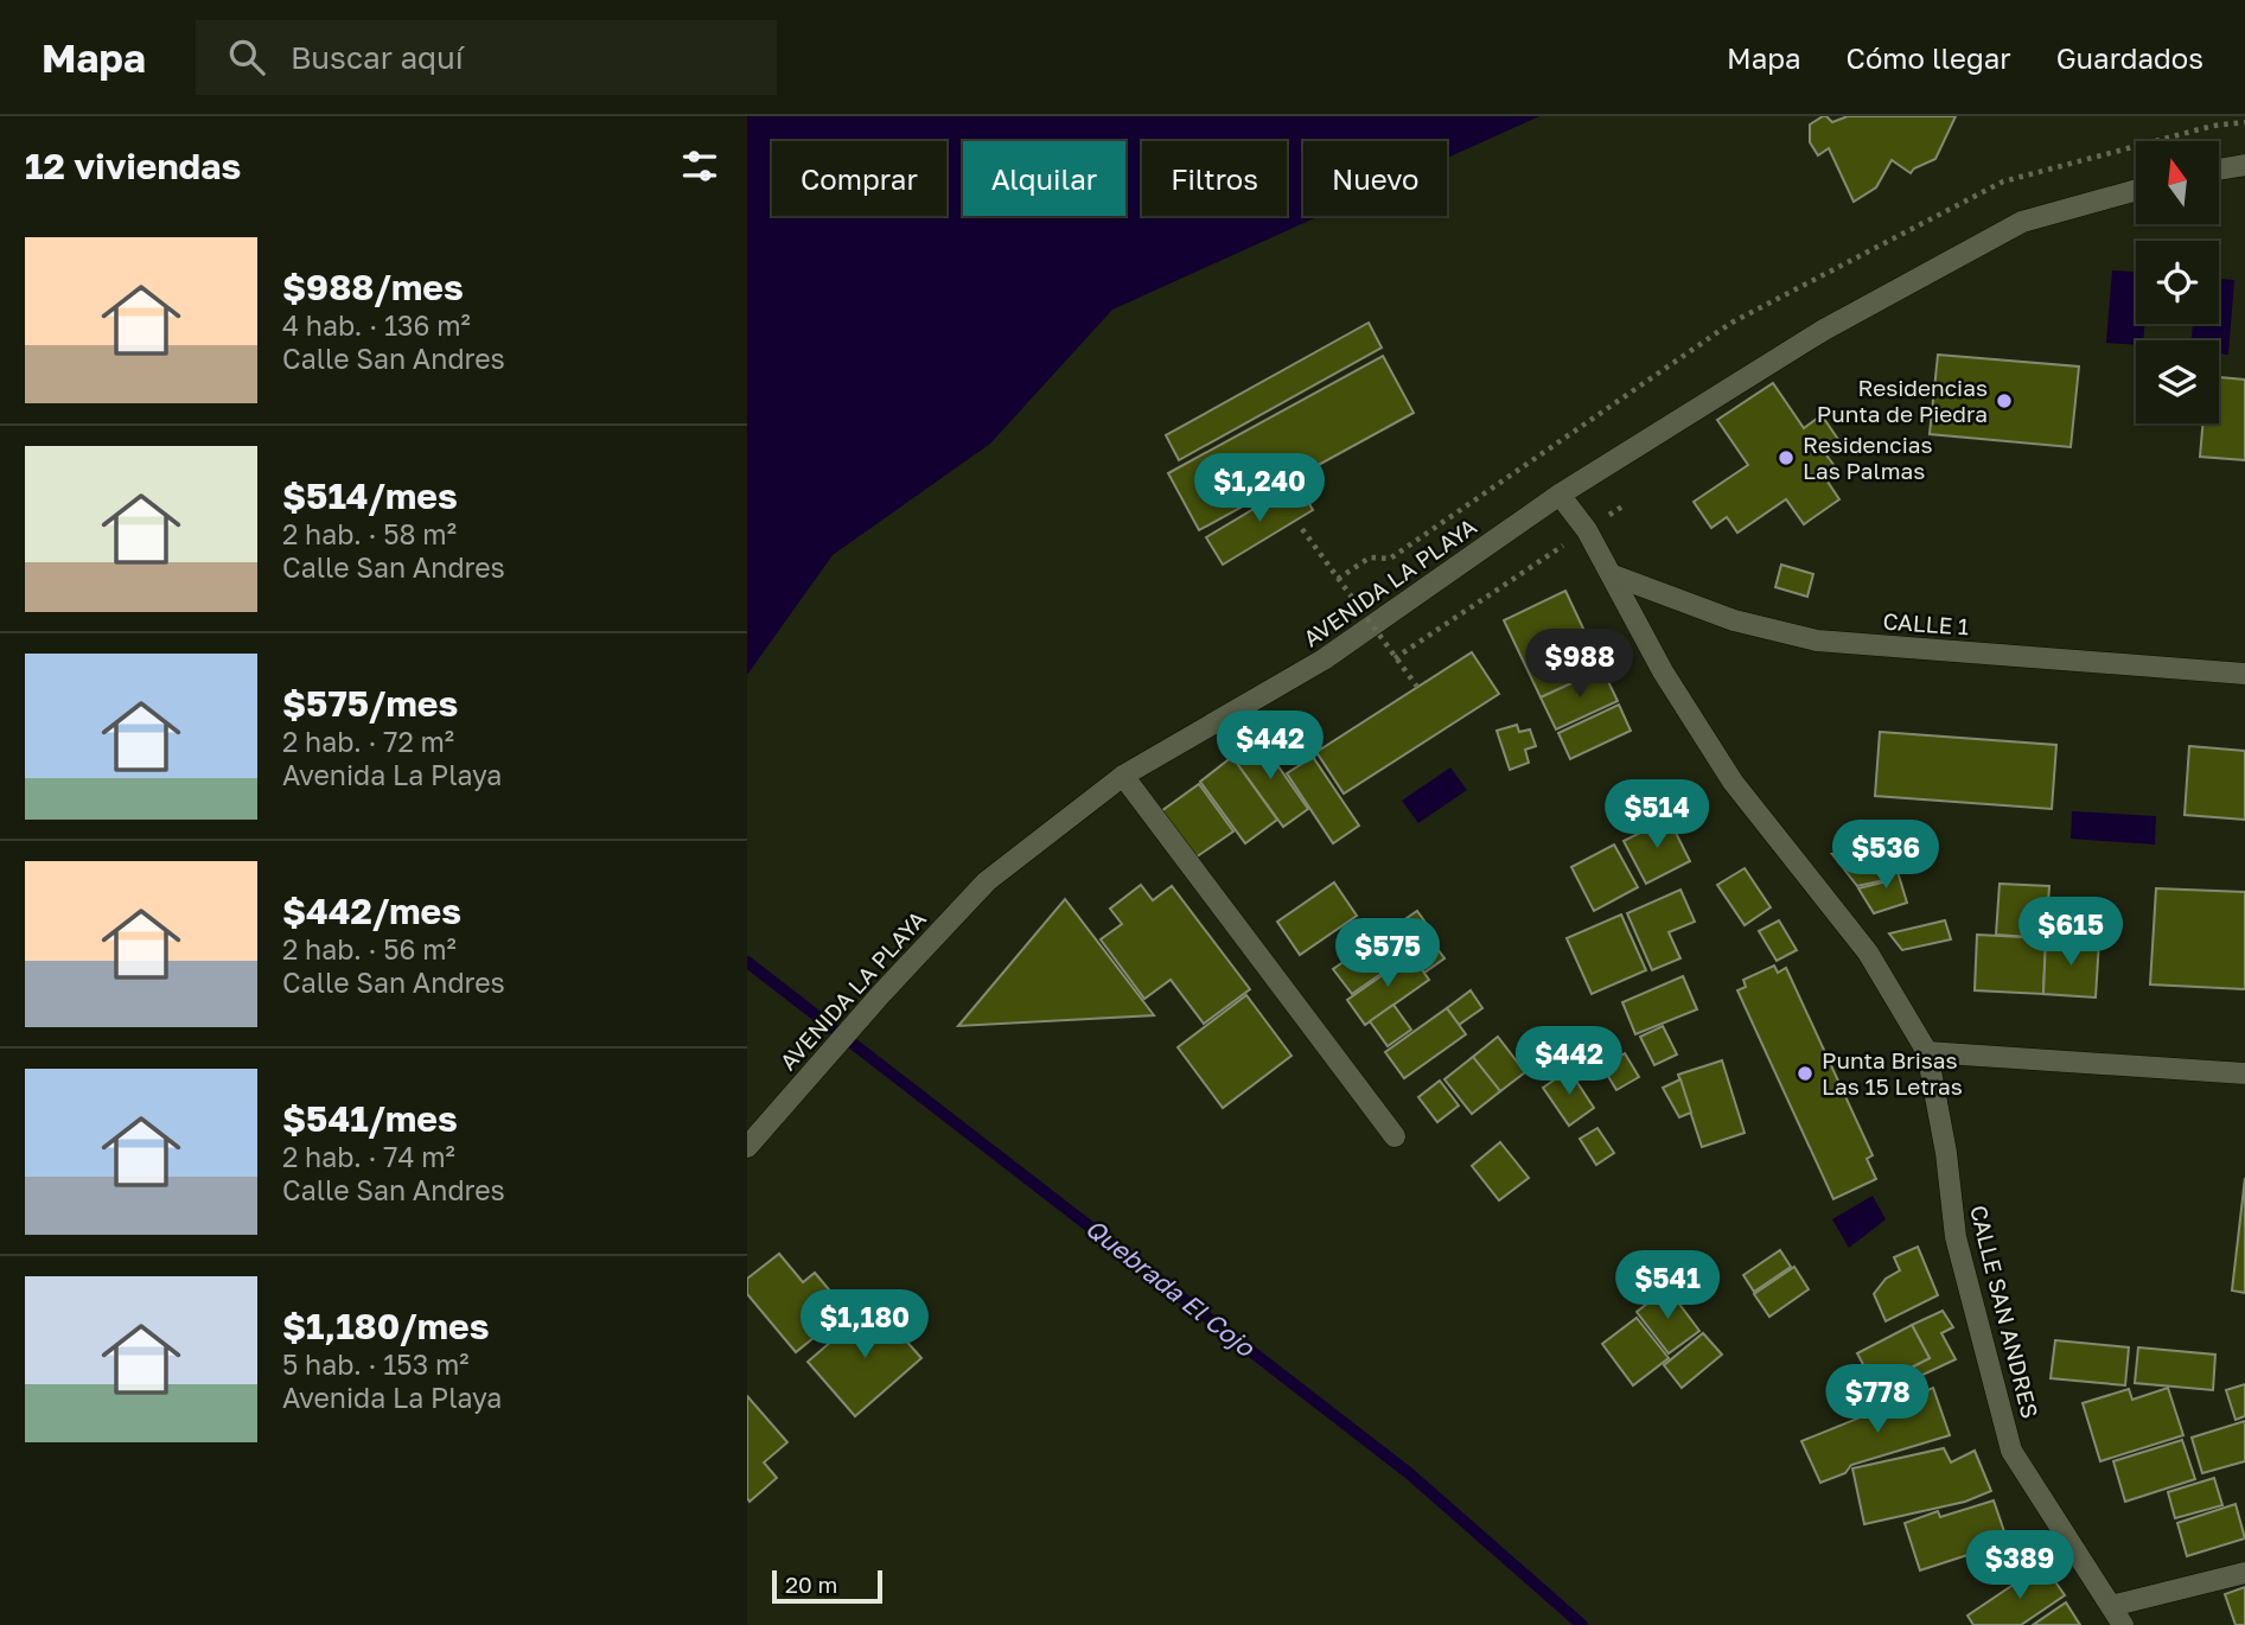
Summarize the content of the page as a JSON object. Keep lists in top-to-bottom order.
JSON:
{
  "streets": {
    "street": ["AVENIDA LA PLAYA", "CALLE 1", "CALLE SAN ANDRES"]
  },
  "crossings": [
    ["AVENIDA LA PLAYA", "CALLE SAN ANDRES"],
    ["CALLE 1", "CALLE SAN ANDRES"]
  ],
  "water": ["Quebrada El Cojo"],
  "places": ["Residencias Punta de Piedra", "Residencias Las Palmas", "Punta Brisas Las 15 Letras"],
  "scale_bar": "20 m",
  "north": "top",
  "page": {
    "header": "Mapa",
    "search": "Buscar aquí",
    "nav": ["Mapa", "Cómo llegar", "Guardados"],
    "heading": "12 viviendas",
    "chip": [
      "Comprar",
      "Alquilar",
      "Filtros",
      "Nuevo"
    ],
    "list": [
      {
        "name": "$988/mes",
        "note": "4 hab. · 136 m² · Calle San Andres"
      },
      {
        "name": "$514/mes",
        "note": "2 hab. · 58 m² · Calle San Andres"
      },
      {
        "name": "$575/mes",
        "note": "2 hab. · 72 m² · Avenida La Playa"
      },
      {
        "name": "$442/mes",
        "note": "2 hab. · 56 m² · Calle San Andres"
      },
      {
        "name": "$541/mes",
        "note": "2 hab. · 74 m² · Calle San Andres"
      },
      {
        "name": "$1,180/mes",
        "note": "5 hab. · 153 m² · Avenida La Playa"
      }
    ],
    "price": [
      "$1,240",
      "$988",
      "$442",
      "$514",
      "$536",
      "$615",
      "$575",
      "$442",
      "$541",
      "$1,180",
      "$778",
      "$389"
    ],
    "scale": "20 m"
  }
}
